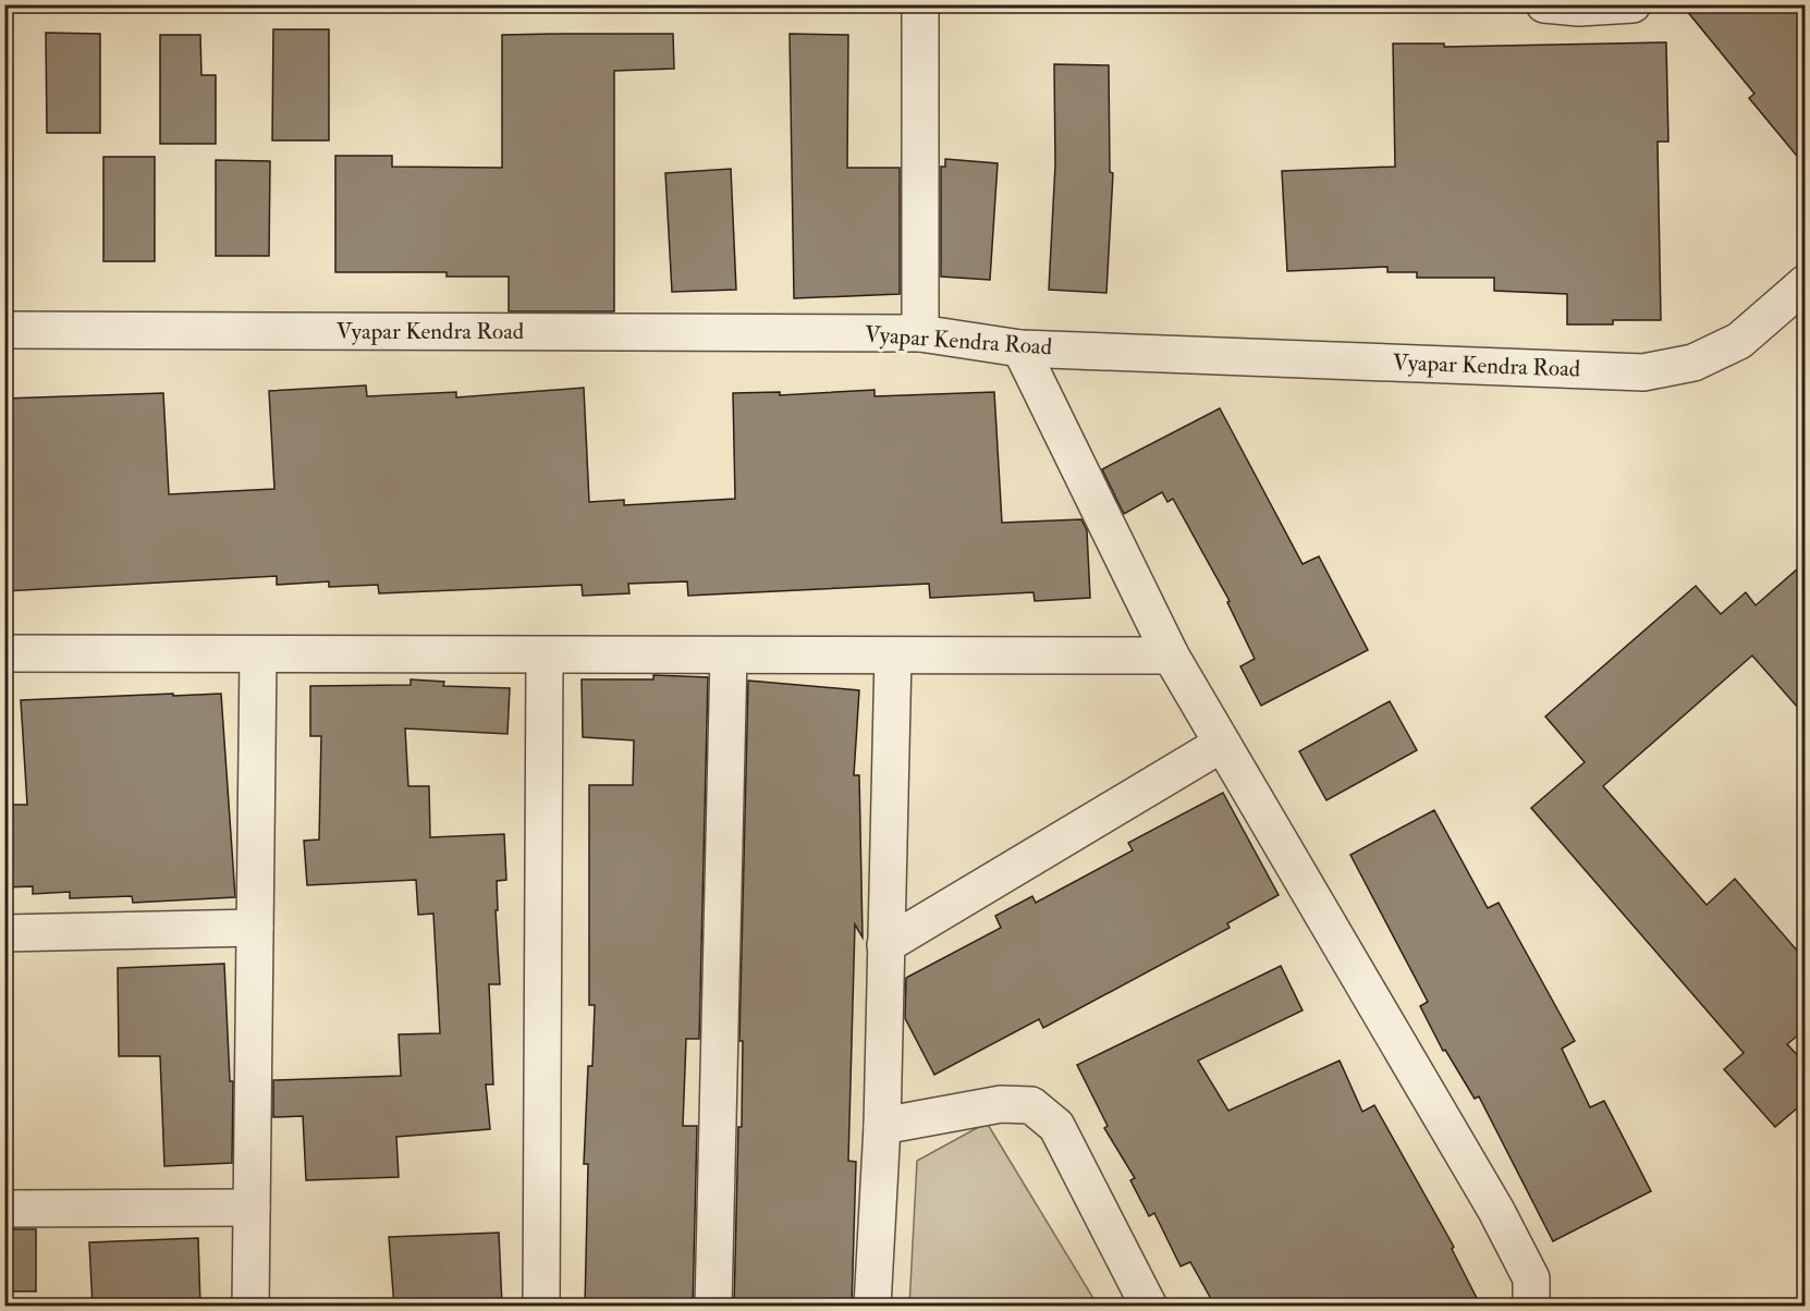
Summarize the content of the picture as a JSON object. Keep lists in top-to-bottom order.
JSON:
{
  "streets": {
    "street": ["Vyapar Kendra Road"]
  }
}
